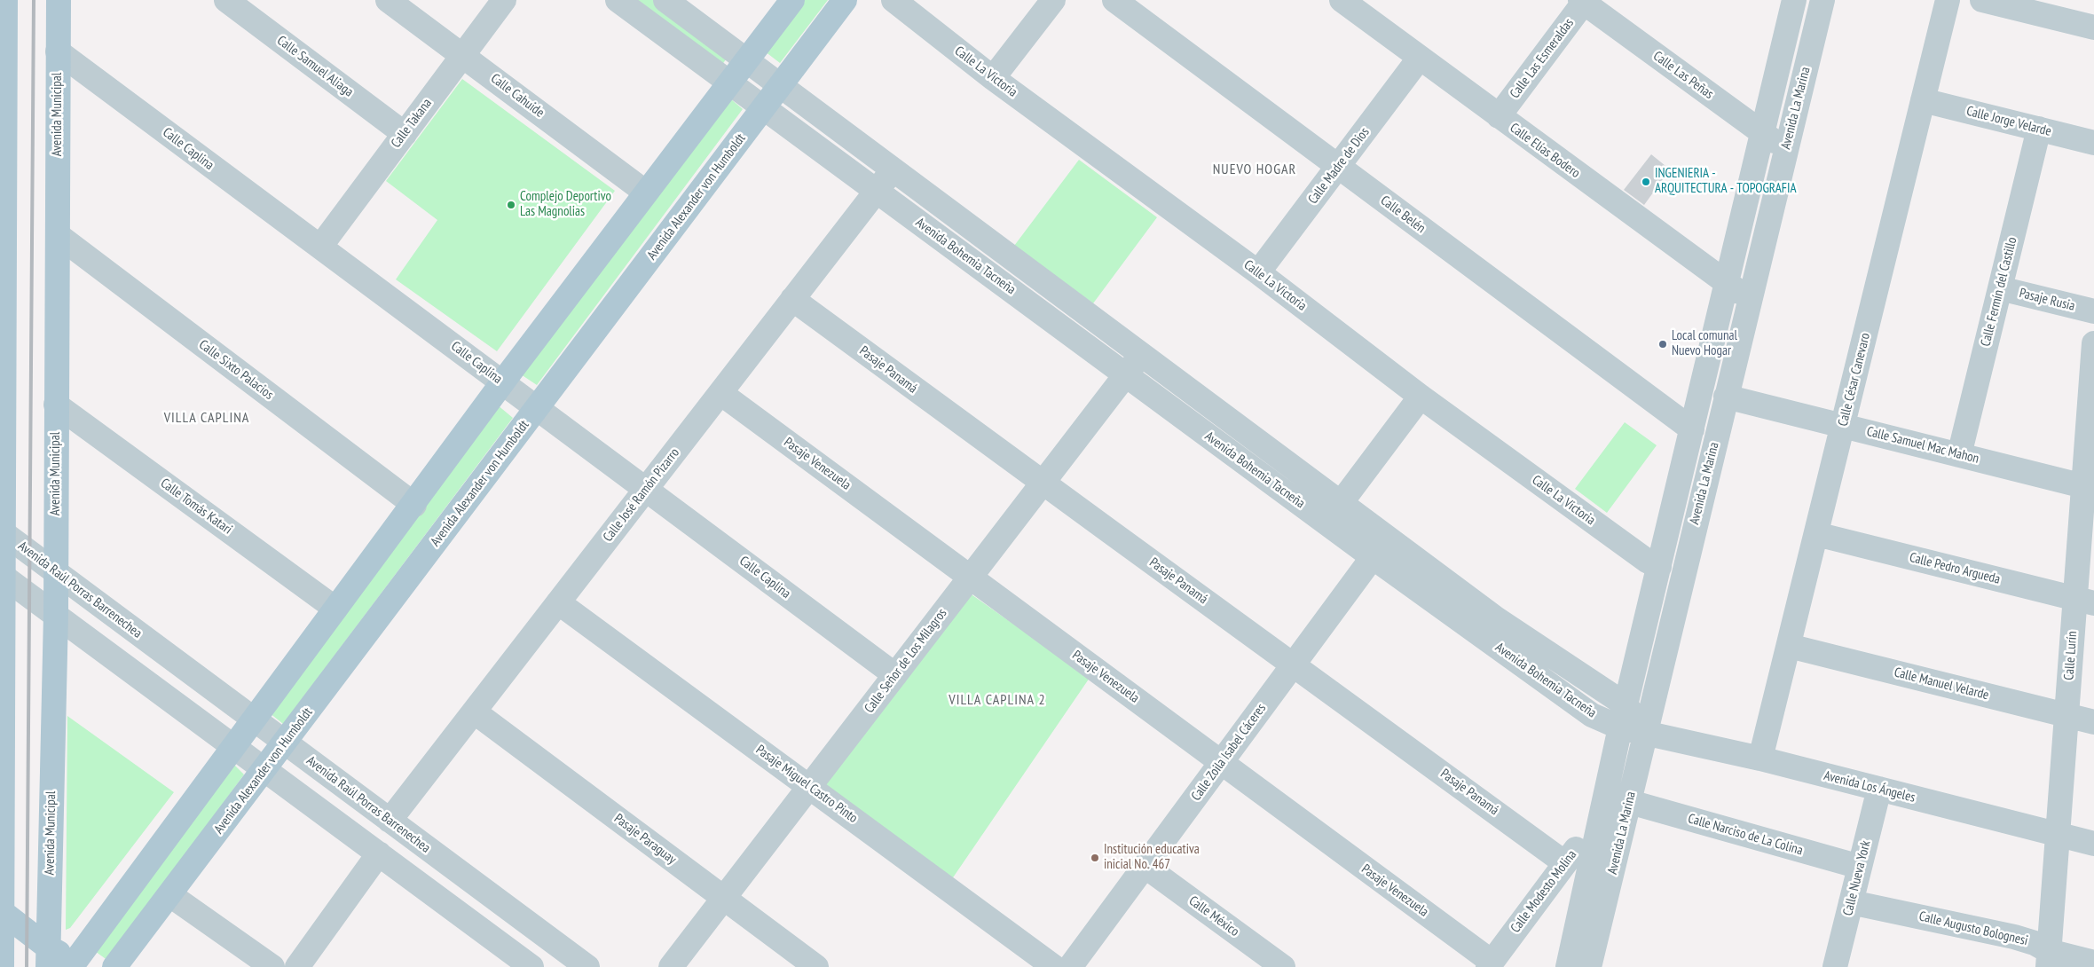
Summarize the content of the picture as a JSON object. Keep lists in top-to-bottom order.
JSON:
{
  "streets": {
    "main road": ["Avenida Municipal", "Avenida Alexander von Humboldt"],
    "street": [
      "Calle Las Esmeraldas",
      "Calle Samuel Aliaga",
      "Calle La Victoria",
      "Calle Las Peñas",
      "Calle Cahuide",
      "Avenida La Marina",
      "Calle Jorge Velarde",
      "Calle Takana",
      "Calle Caplina",
      "Calle Elías Bodero",
      "Calle Madre de Dios",
      "Calle Belén",
      "Avenida Bohemia Tacneña",
      "Calle Fermín del Castillo",
      "Pasaje Rusia",
      "Calle Sixto Palacios",
      "Pasaje Panamá",
      "Calle César Canevaro",
      "Calle Samuel Mac Mahon",
      "Pasaje Venezuela",
      "Calle José Ramón Pizarro",
      "Calle Tomás Katari",
      "Calle Pedro Argueda",
      "Avenida Raúl Porras Barrenechea",
      "Calle Lurín",
      "Calle Señor de Los Milagros",
      "Calle Manuel Velarde",
      "Calle Zoila Isabel Cáceres",
      "Pasaje Miguel Castro Pinto",
      "Avenida Los Ángeles",
      "Calle Narciso de La Colina",
      "Pasaje Paraguay",
      "Calle Nueva York",
      "Calle Modesto Molina",
      "Calle México",
      "Calle Augusto Bolognesi"
    ]
  },
  "crossings": [
    ["Calle Las Esmeraldas", "Calle Las Peñas"],
    ["Calle Las Esmeraldas", "Calle Elías Bodero"],
    ["Calle Samuel Aliaga", "Calle Takana"],
    ["Calle La Victoria", "Avenida La Marina"],
    ["Calle La Victoria", "Calle Madre de Dios"],
    ["Calle Las Peñas", "Avenida La Marina"],
    ["Calle Cahuide", "Calle Takana"],
    ["Avenida La Marina", "Calle Elías Bodero"],
    ["Avenida La Marina", "Calle Belén"],
    ["Avenida La Marina", "Avenida Bohemia Tacneña"],
    ["Avenida La Marina", "Calle Samuel Mac Mahon"],
    ["Avenida La Marina", "Avenida Los Ángeles"],
    ["Avenida La Marina", "Calle Narciso de La Colina"],
    ["Avenida La Marina", "Calle Modesto Molina"],
    ["Avenida Municipal", "Calle Caplina"],
    ["Avenida Municipal", "Calle Sixto Palacios"],
    ["Avenida Municipal", "Calle Tomás Katari"],
    ["Avenida Municipal", "Avenida Raúl Porras Barrenechea"],
    ["Calle Jorge Velarde", "Calle Fermín del Castillo"],
    ["Calle Jorge Velarde", "Calle César Canevaro"],
    ["Calle Takana", "Calle Caplina"],
    ["Calle Caplina", "Avenida Alexander von Humboldt"],
    ["Calle Caplina", "Calle José Ramón Pizarro"],
    ["Calle Caplina", "Calle Señor de Los Milagros"],
    ["Calle Elías Bodero", "Calle Madre de Dios"],
    ["Calle Madre de Dios", "Calle Belén"],
    ["Avenida Alexander von Humboldt", "Avenida Bohemia Tacneña"],
    ["Avenida Alexander von Humboldt", "Avenida Raúl Porras Barrenechea"],
    ["Avenida Bohemia Tacneña", "Calle José Ramón Pizarro"],
    ["Avenida Bohemia Tacneña", "Calle Señor de Los Milagros"],
    ["Avenida Bohemia Tacneña", "Calle Zoila Isabel Cáceres"],
    ["Avenida Bohemia Tacneña", "Avenida Los Ángeles"],
    ["Calle Fermín del Castillo", "Pasaje Rusia"],
    ["Calle Fermín del Castillo", "Calle Samuel Mac Mahon"],
    ["Pasaje Panamá", "Calle José Ramón Pizarro"],
    ["Pasaje Panamá", "Calle Señor de Los Milagros"],
    ["Pasaje Panamá", "Calle Zoila Isabel Cáceres"],
    ["Pasaje Panamá", "Calle Modesto Molina"],
    ["Calle César Canevaro", "Calle Samuel Mac Mahon"],
    ["Calle César Canevaro", "Calle Pedro Argueda"],
    ["Calle César Canevaro", "Calle Manuel Velarde"],
    ["Calle César Canevaro", "Avenida Los Ángeles"],
    ["Calle Samuel Mac Mahon", "Calle Lurín"],
    ["Pasaje Venezuela", "Calle José Ramón Pizarro"],
    ["Pasaje Venezuela", "Calle Señor de Los Milagros"],
    ["Pasaje Venezuela", "Calle Zoila Isabel Cáceres"],
    ["Pasaje Venezuela", "Calle Modesto Molina"],
    ["Calle José Ramón Pizarro", "Avenida Raúl Porras Barrenechea"],
    ["Calle José Ramón Pizarro", "Pasaje Miguel Castro Pinto"],
    ["Calle José Ramón Pizarro", "Pasaje Paraguay"],
    ["Calle Pedro Argueda", "Calle Lurín"],
    ["Calle Lurín", "Calle Manuel Velarde"],
    ["Calle Lurín", "Avenida Los Ángeles"],
    ["Calle Lurín", "Calle Augusto Bolognesi"],
    ["Calle Señor de Los Milagros", "Pasaje Miguel Castro Pinto"],
    ["Calle Señor de Los Milagros", "Pasaje Paraguay"],
    ["Calle Zoila Isabel Cáceres", "Calle México"],
    ["Avenida Los Ángeles", "Calle Nueva York"],
    ["Calle Narciso de La Colina", "Calle Nueva York"],
    ["Calle Nueva York", "Calle Augusto Bolognesi"]
  ],
  "districts": ["NUEVO HOGAR", "VILLA CAPLINA", "VILLA CAPLINA 2"],
  "places": [
    "INGENIERIA - ARQUITECTURA - TOPOGRAFIA",
    "Complejo Deportivo Las Magnolias",
    "Local comunal Nuevo Hogar",
    "Institución educativa inicial No. 467"
  ]
}
